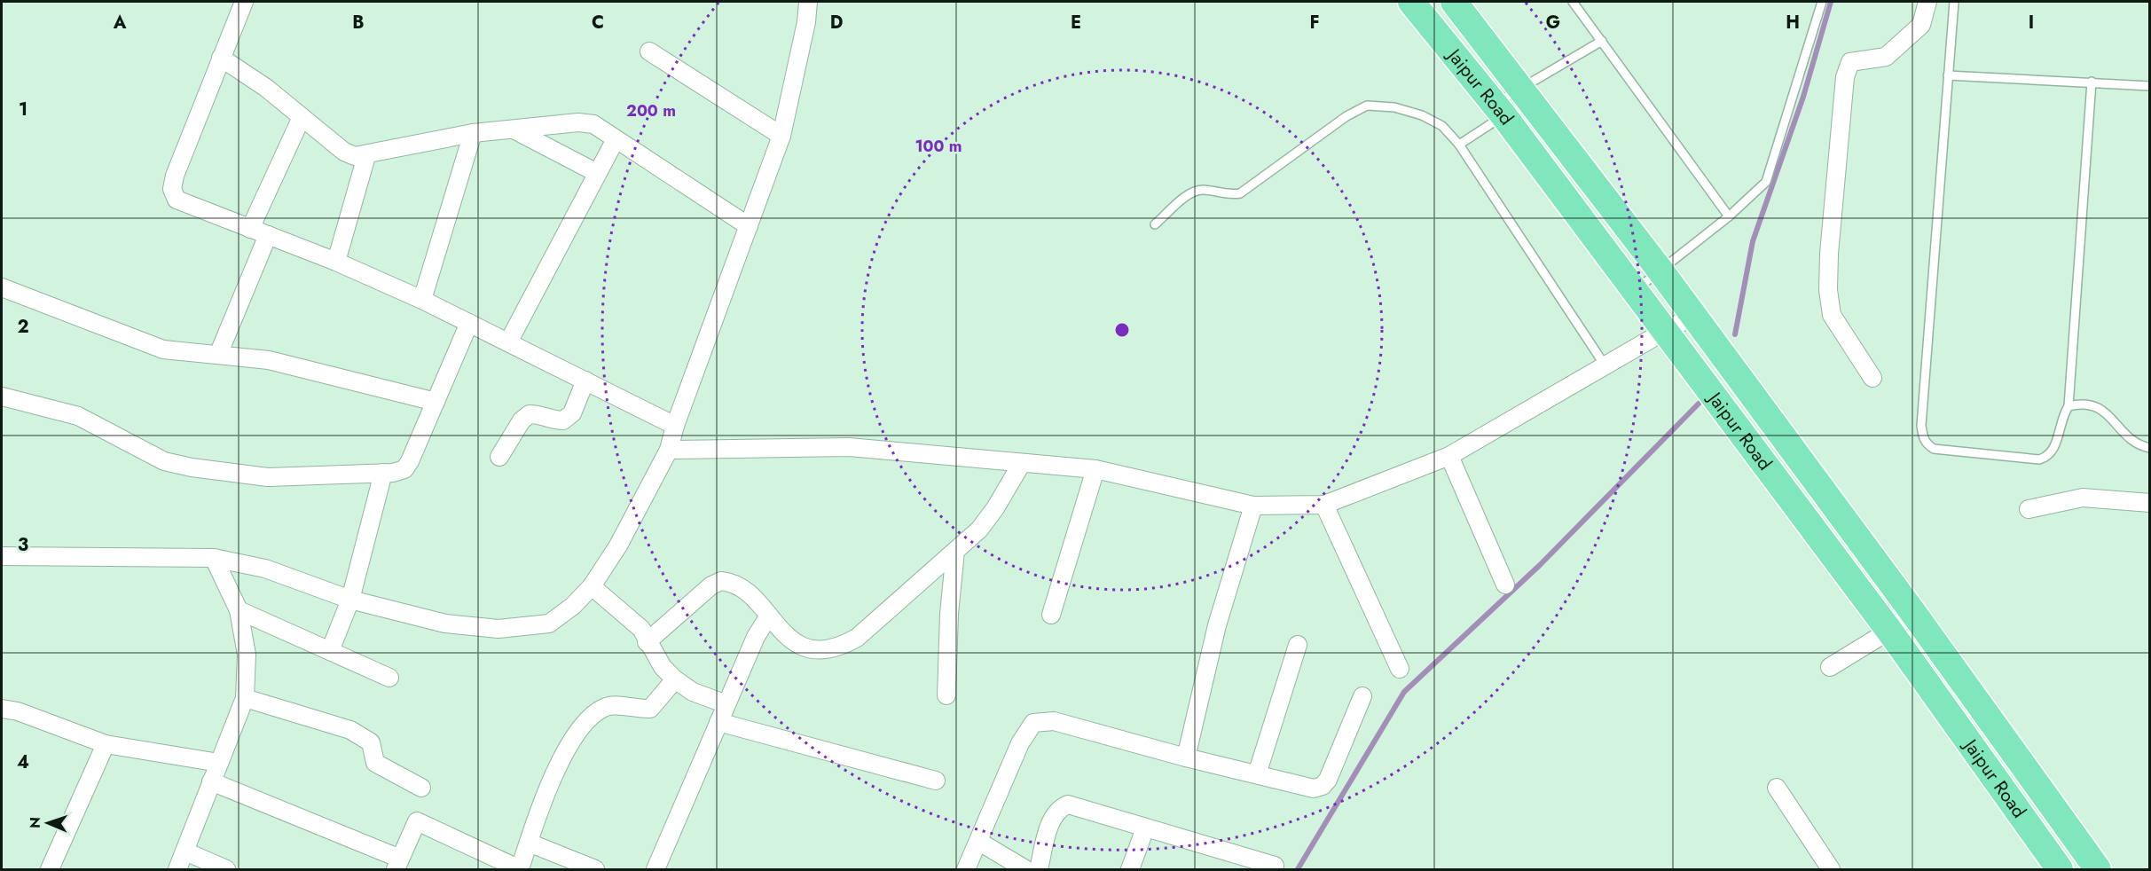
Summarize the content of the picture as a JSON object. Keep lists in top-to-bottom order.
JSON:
{
  "streets": {
    "main road": ["Jaipur Road"]
  },
  "north": "left",
  "grid": {
    "columns": [
      "A",
      "B",
      "C",
      "D",
      "E",
      "F",
      "G",
      "H",
      "I"
    ],
    "rows": [
      "1",
      "2",
      "3",
      "4"
    ]
  },
  "rings": ["200 m", "100 m"]
}
